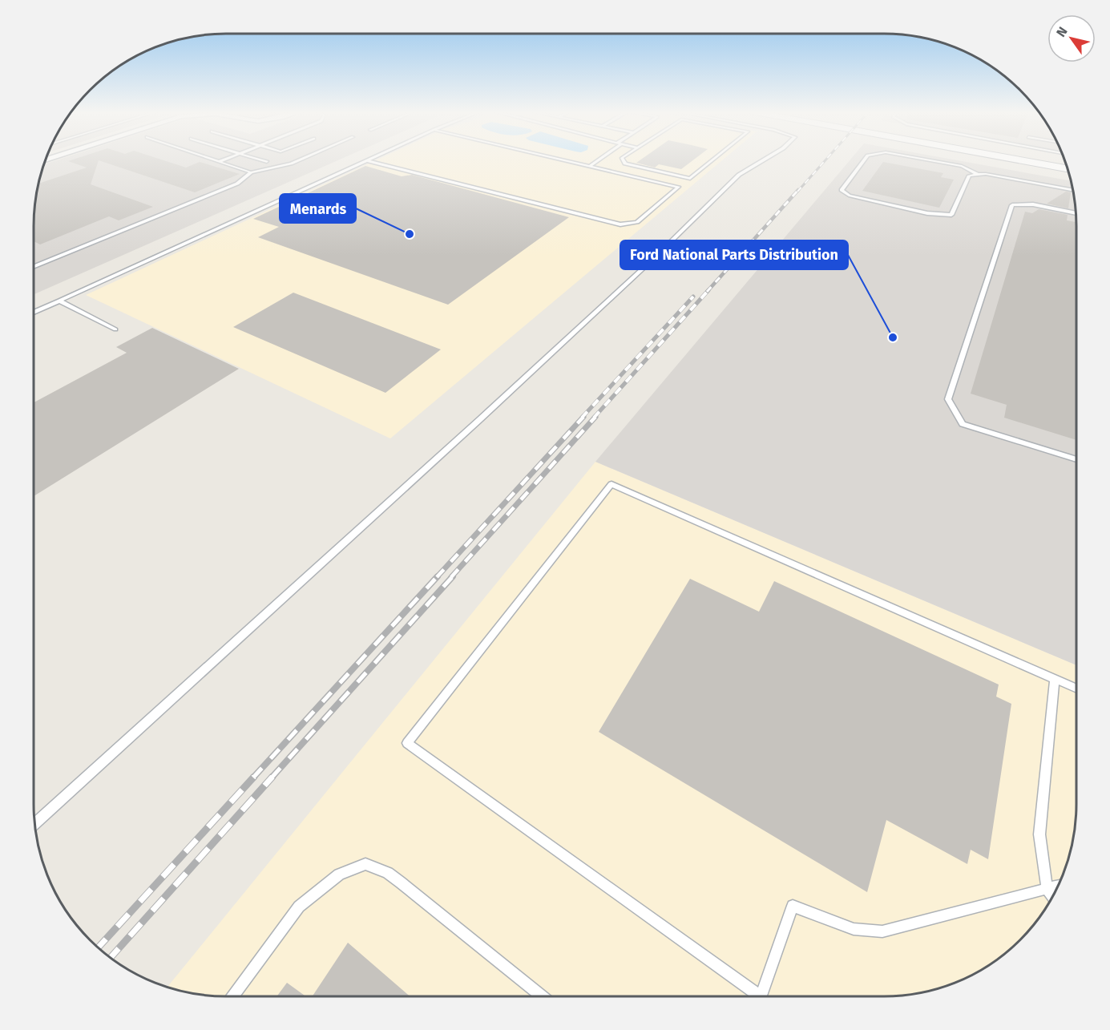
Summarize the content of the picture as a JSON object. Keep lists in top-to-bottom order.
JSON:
{
  "places": ["Menards", "Ford National Parts Distribution"],
  "north": "top left"
}
